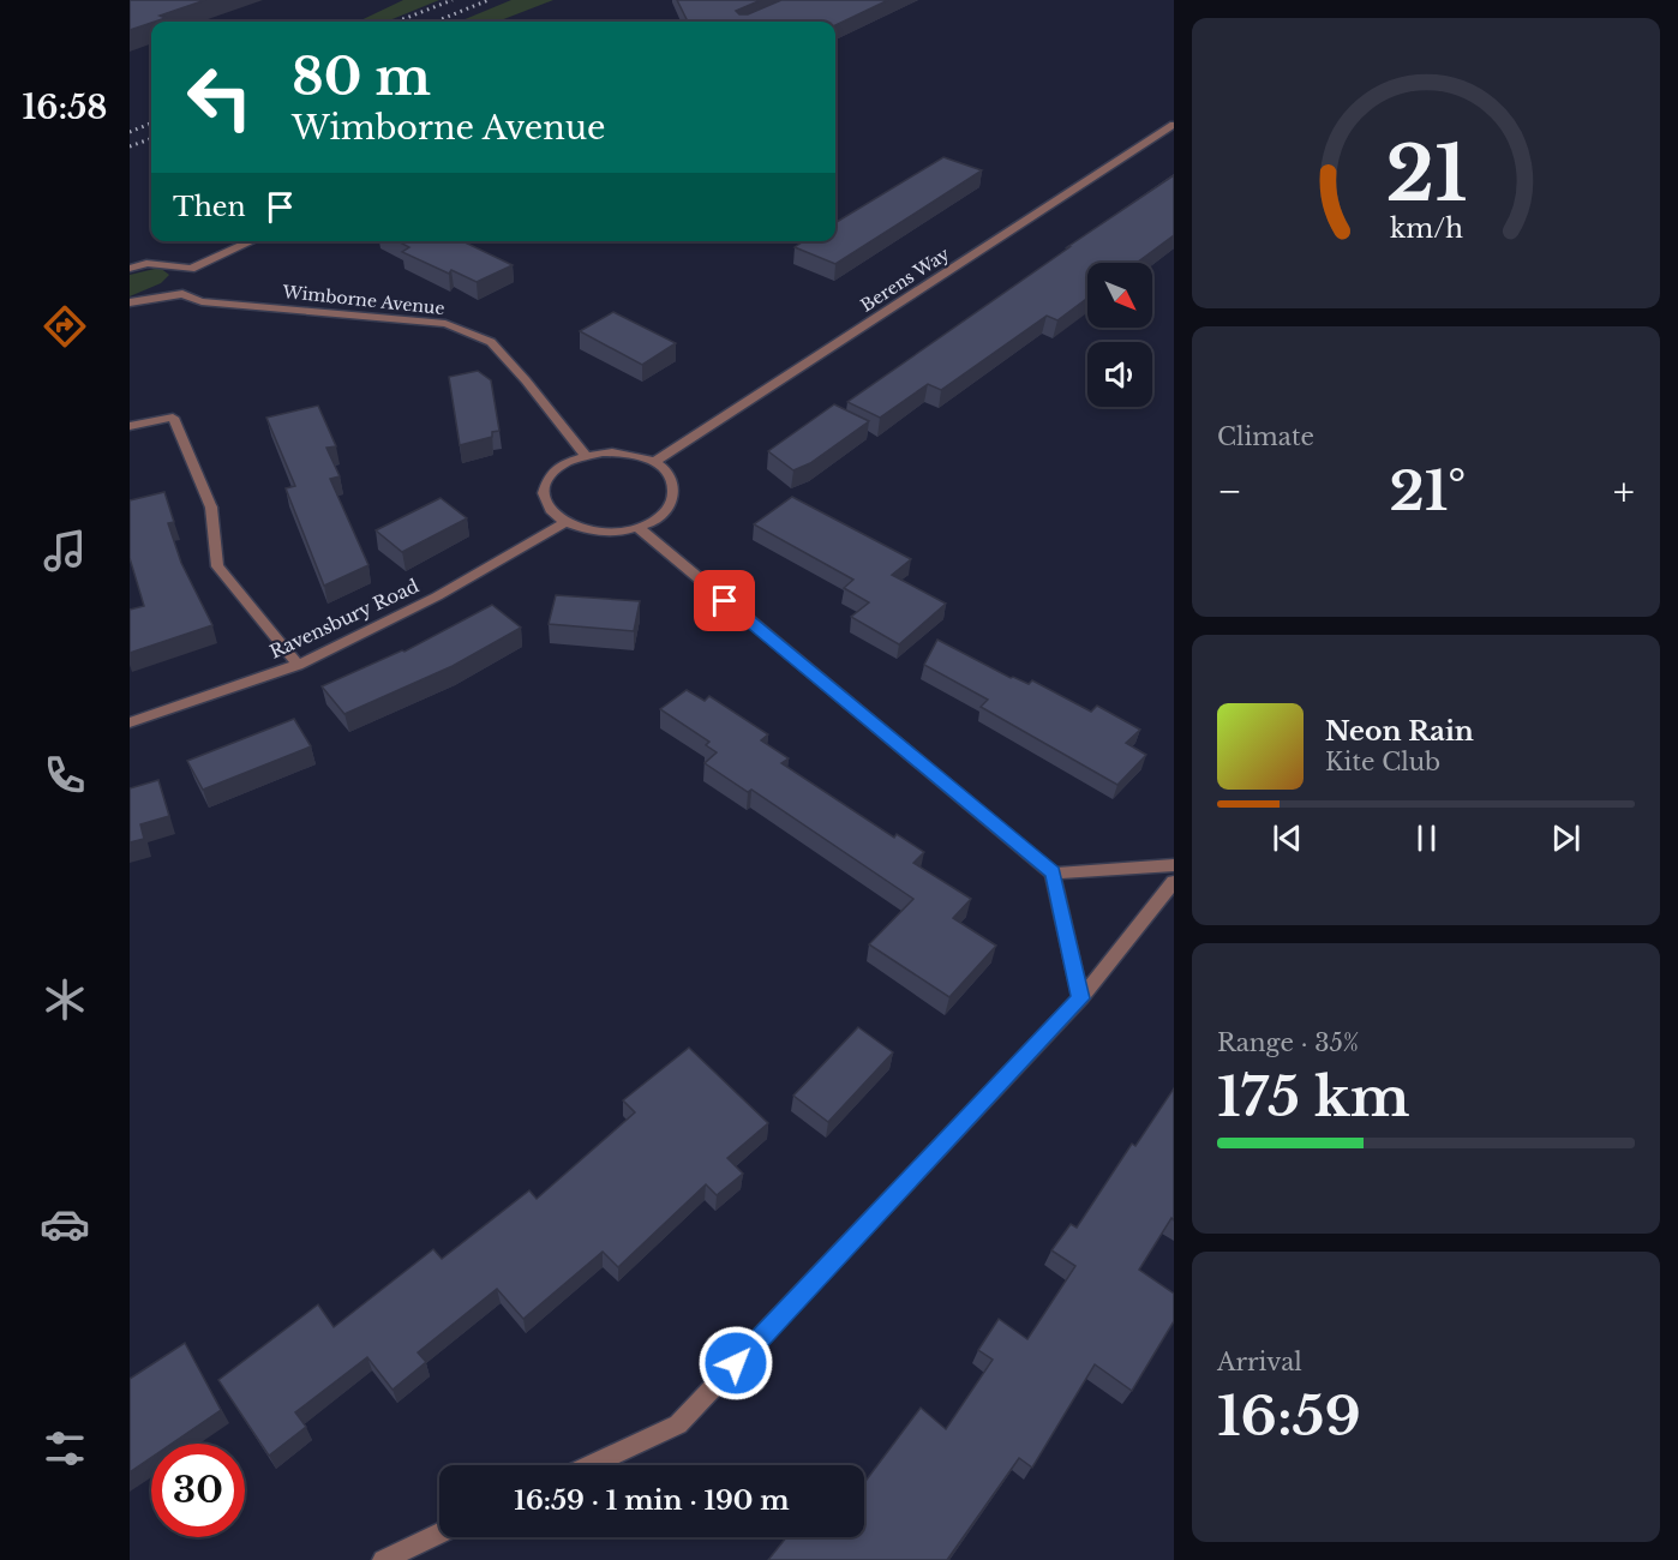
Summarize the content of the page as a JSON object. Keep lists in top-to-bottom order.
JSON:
{
  "streets": {
    "street": ["Berens Way", "Wimborne Avenue", "Ravensbury Road"]
  },
  "crossings": [
    ["Berens Way", "Wimborne Avenue"],
    ["Berens Way", "Ravensbury Road"],
    ["Wimborne Avenue", "Ravensbury Road"]
  ],
  "north": "bottom right",
  "page": {
    "tabs": "16:58",
    "turn": ["80 m", "Wimborne Avenue"],
    "then": "Then",
    "tile": [
      "Climate",
      ["Range · 35%", "175 km"],
      ["Arrival", "16:59"]
    ],
    "heat": ["−", "21°", "+"],
    "song": ["Neon Rain", "Kite Club"],
    "limit": "30",
    "trip": "16:59 · 1 min · 190 m",
    "gauge": ["21", "km/h"]
  }
}
